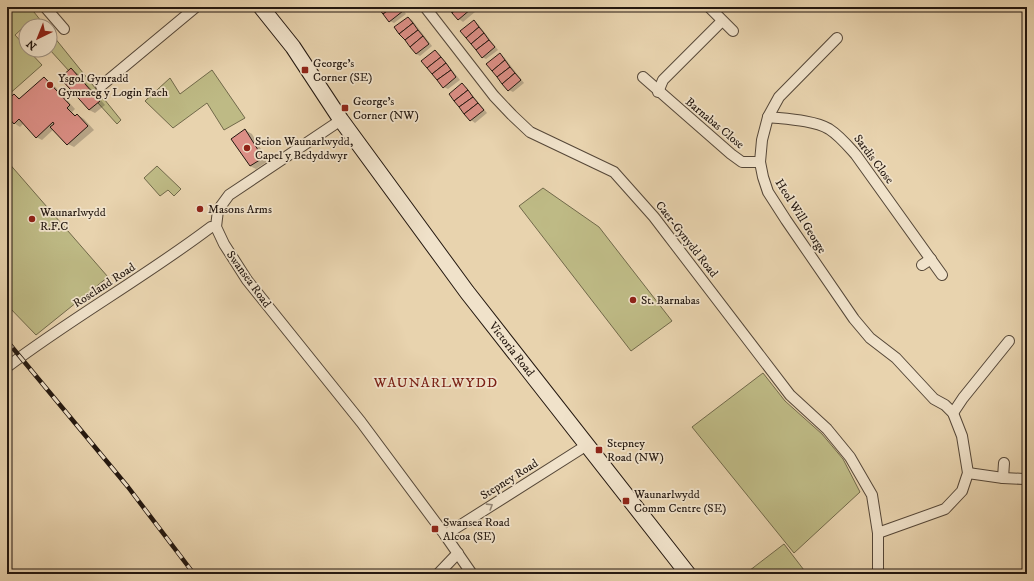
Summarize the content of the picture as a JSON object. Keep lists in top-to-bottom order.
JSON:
{
  "streets": {
    "main road": ["Victoria Road"],
    "street": [
      "Barnabas Close",
      "Sardis Close",
      "Heol Will George",
      "Caer-Gynydd Road",
      "Swansea Road",
      "Roseland Road",
      "Stepney Road"
    ]
  },
  "crossings": [
    ["Barnabas Close", "Heol Will George"],
    ["Sardis Close", "Heol Will George"],
    ["Swansea Road", "Roseland Road"],
    ["Swansea Road", "Stepney Road"],
    ["Victoria Road", "Stepney Road"]
  ],
  "one_way": ["Stepney Road"],
  "districts": ["WAUNARLWYDD"],
  "places": {
    "transit": [
      "George's Corner (SE)",
      "George's Corner (NW)",
      "Stepney Road (NW)",
      "Waunarlwydd Comm Centre (SE)",
      "Swansea Road Alcoa (SE)"
    ],
    "other": [
      "Ysgol Gynradd Gymraeg y Login Fach",
      "Seion Waunarlwydd, Capel y Bedyddwyr",
      "Masons Arms",
      "Waunarlwydd R.F.C",
      "St. Barnabas"
    ]
  },
  "north": "bottom left"
}
